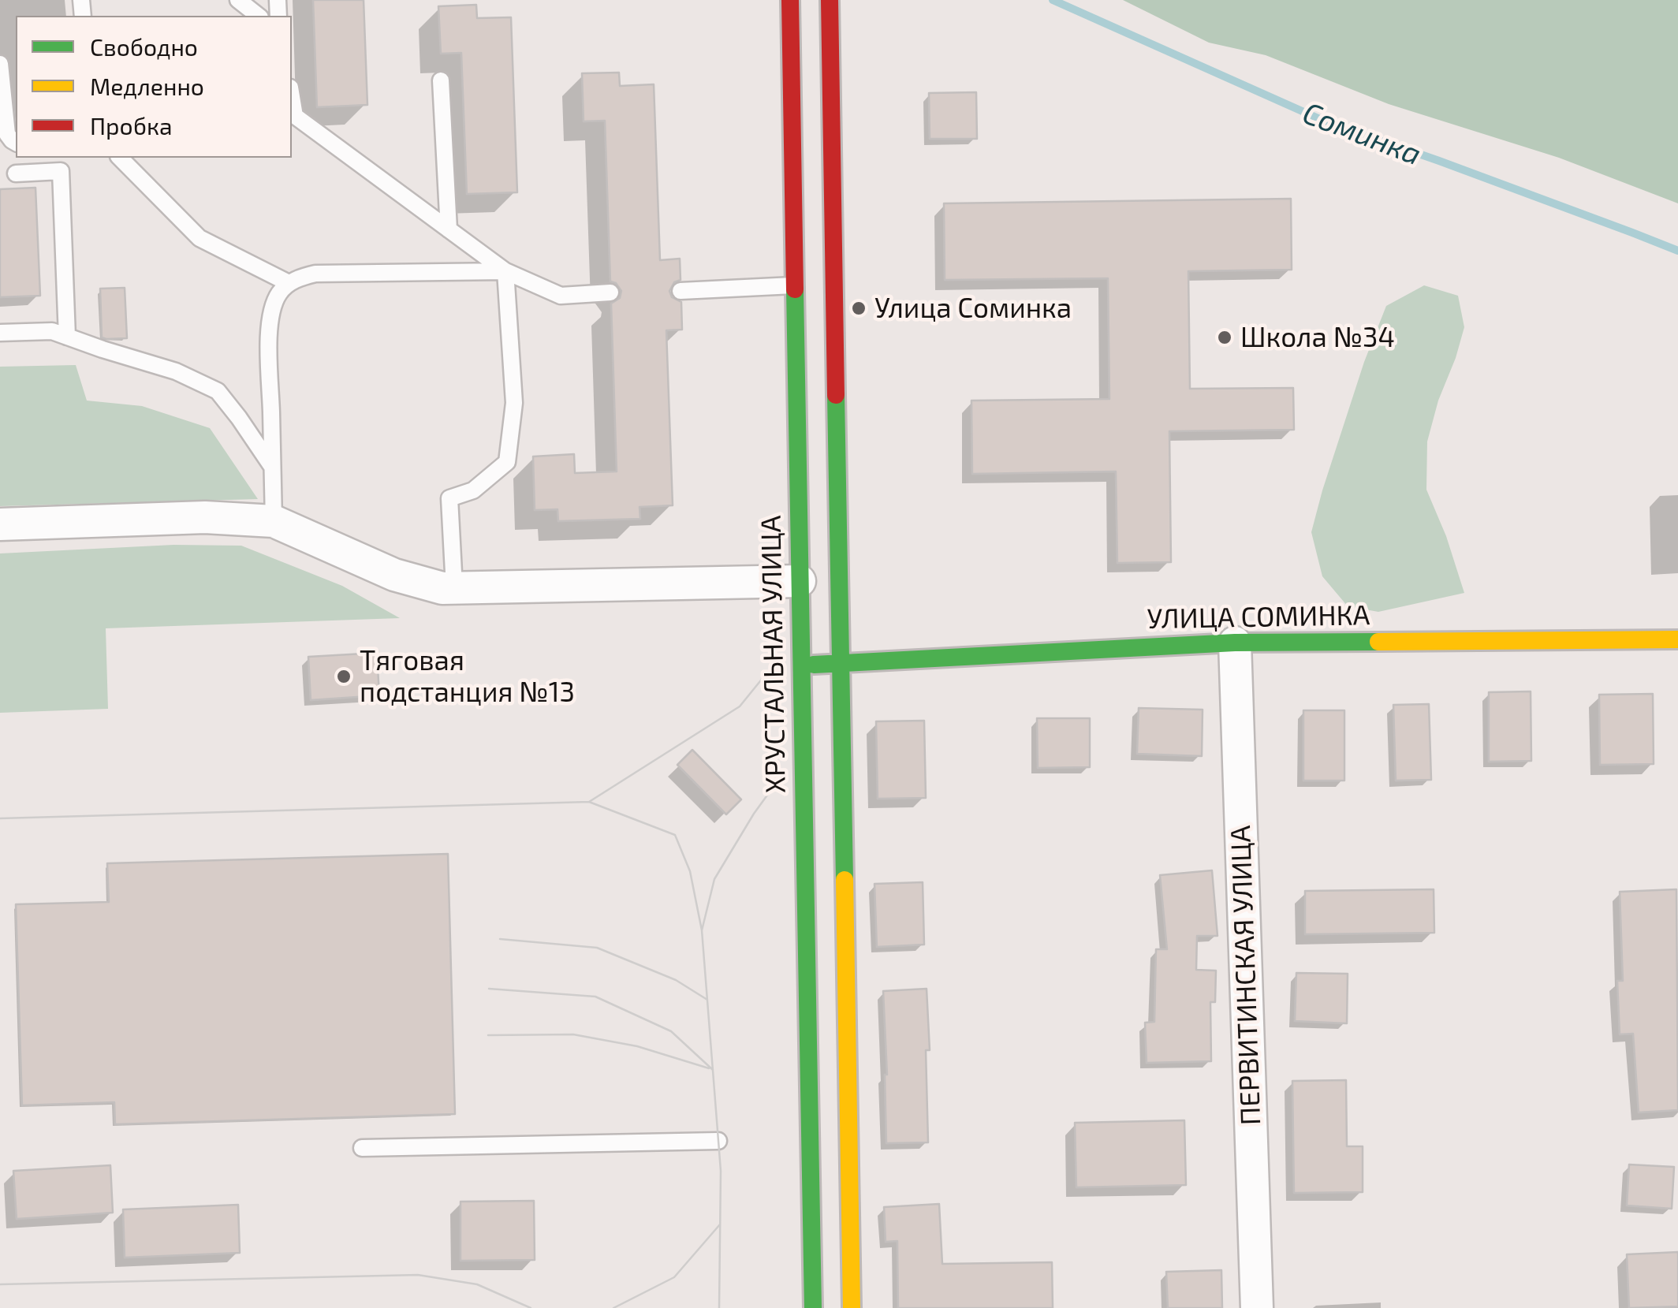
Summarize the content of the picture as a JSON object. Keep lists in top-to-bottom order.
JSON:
{
  "streets": {
    "main road": ["УЛИЦА СОМИНКА", "ХРУСТАЛЬНАЯ УЛИЦА"],
    "street": ["ПЕРВИТИНСКАЯ УЛИЦА"]
  },
  "crossings": [
    ["УЛИЦА СОМИНКА", "ХРУСТАЛЬНАЯ УЛИЦА"],
    ["УЛИЦА СОМИНКА", "ПЕРВИТИНСКАЯ УЛИЦА"]
  ],
  "water": ["Соминка"],
  "places": ["Улица Соминка", "Школа №34", "Тяговая подстанция №13"],
  "legend": ["Свободно", "Медленно", "Пробка"]
}
